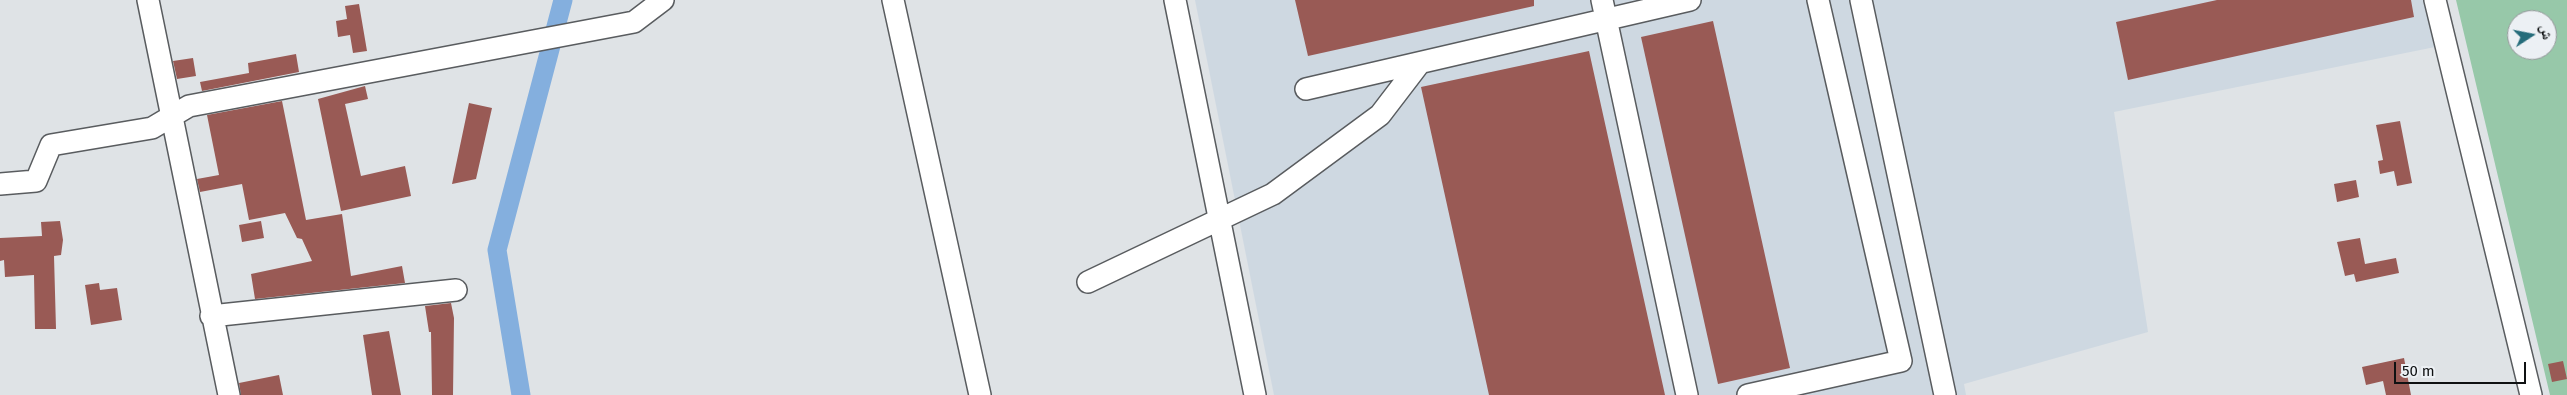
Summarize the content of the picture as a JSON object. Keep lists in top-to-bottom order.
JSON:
{
  "scale_bar": "50 m",
  "north": "right"
}
